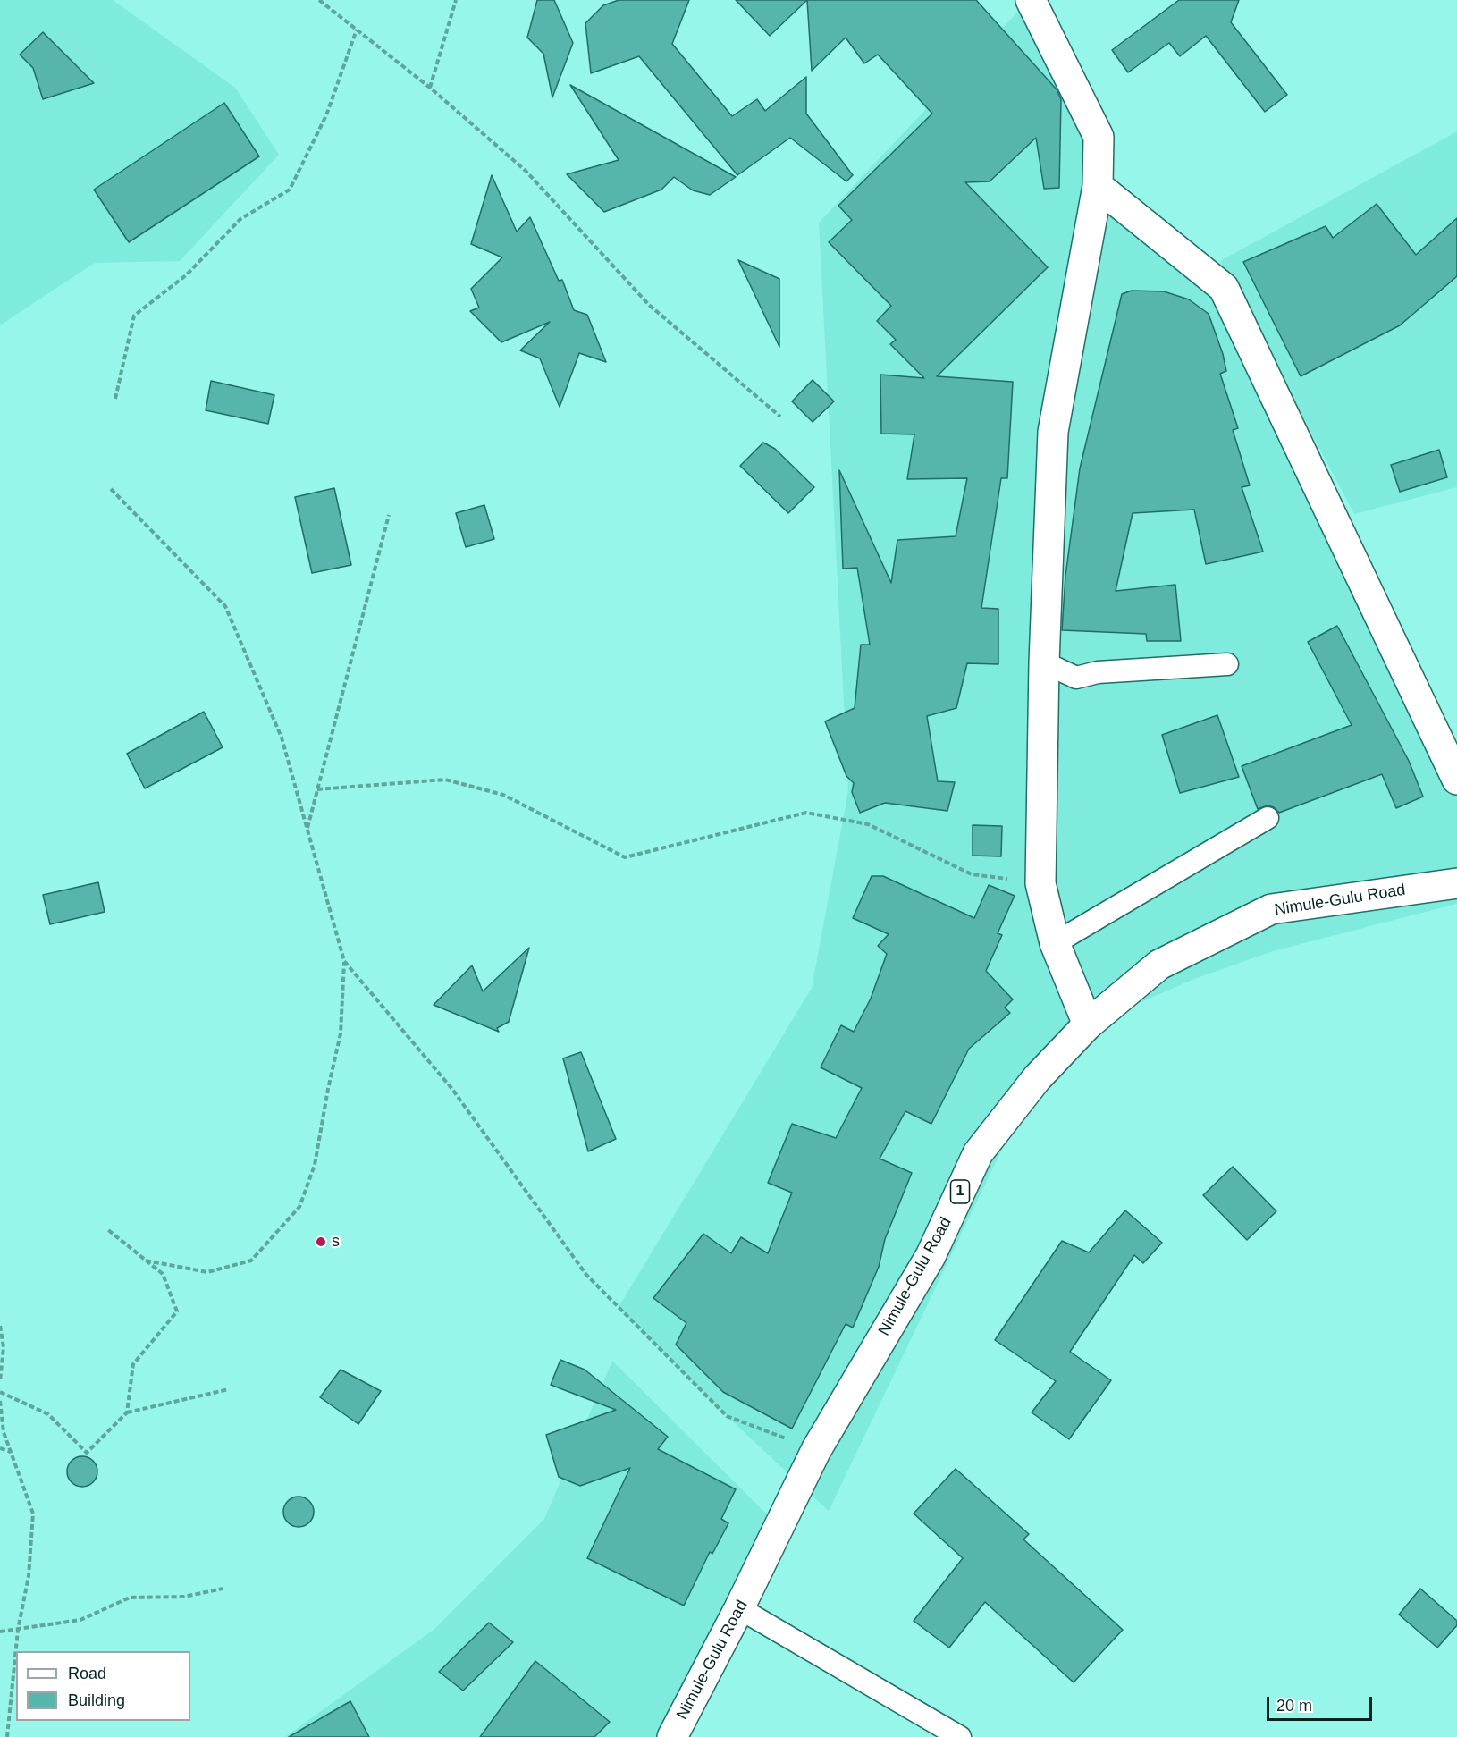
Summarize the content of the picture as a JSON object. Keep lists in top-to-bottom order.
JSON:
{
  "streets": {
    "street": ["Nimule-Gulu Road", "1"]
  },
  "places": ["s"],
  "legend": ["Road", "Building"],
  "scale_bar": "20 m"
}
